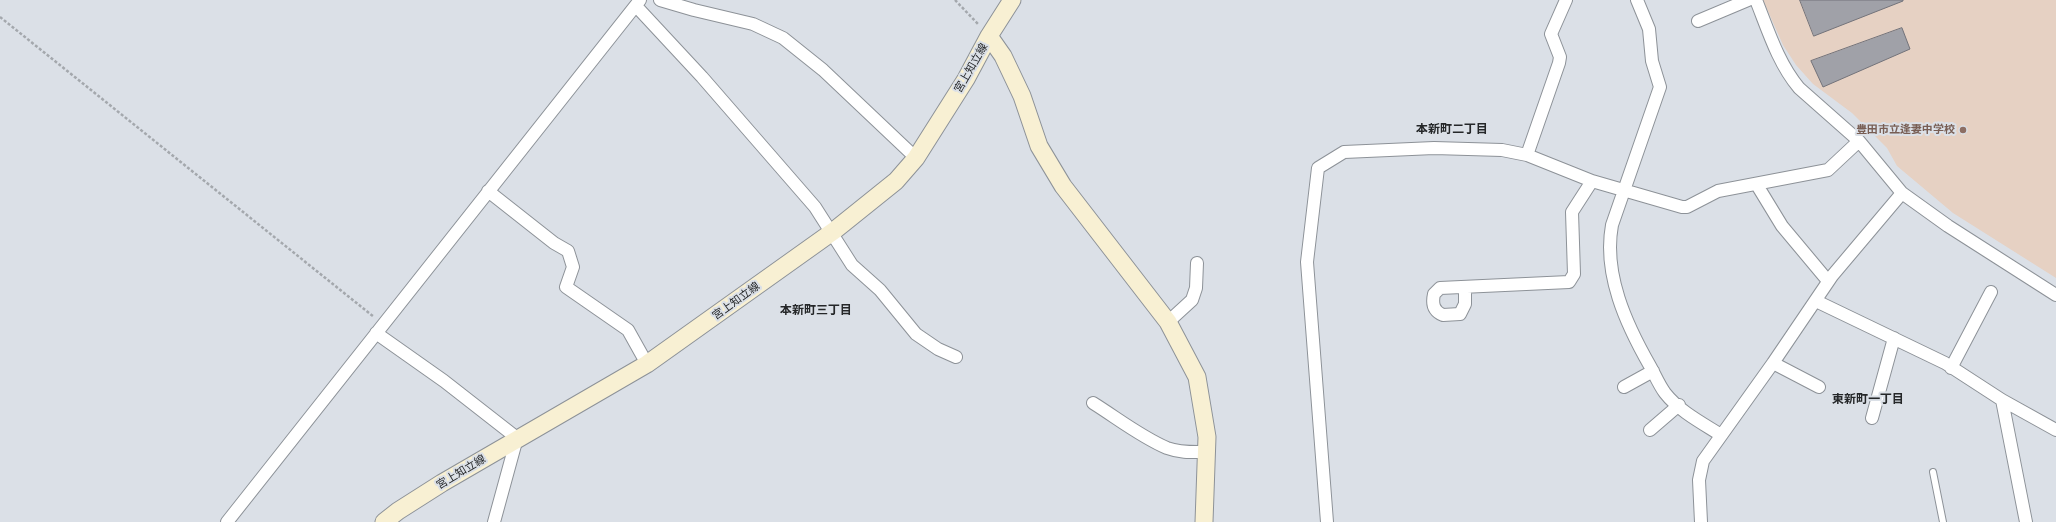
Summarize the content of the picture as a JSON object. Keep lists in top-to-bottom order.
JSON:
{
  "streets": {
    "main road": ["宮上知立線"]
  },
  "districts": ["本新町二丁目", "本新町三丁目", "東新町一丁目"],
  "places": ["豊田市立逢妻中学校"]
}
